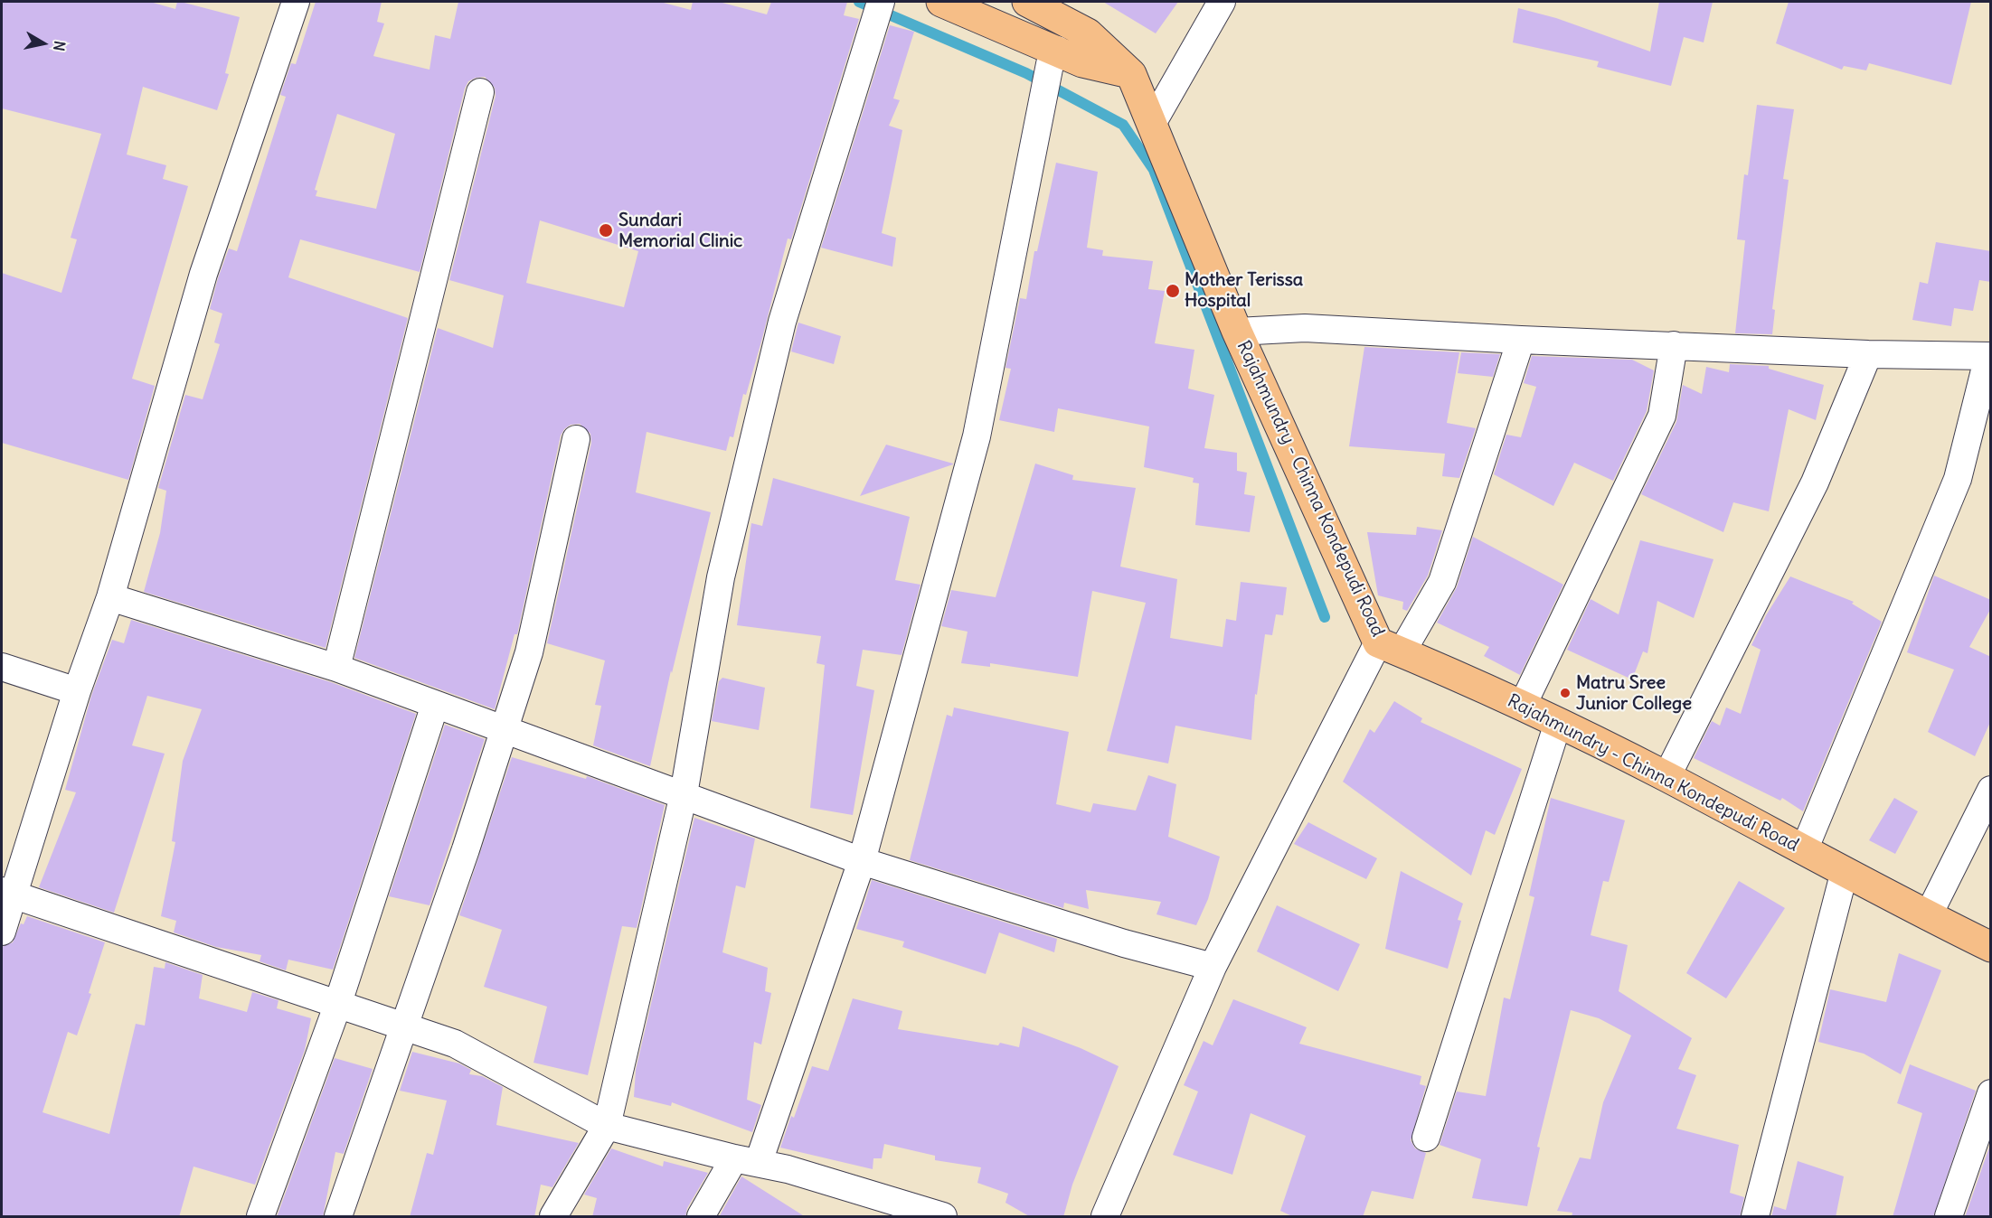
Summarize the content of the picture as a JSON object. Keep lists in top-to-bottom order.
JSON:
{
  "streets": {
    "main road": ["Rajahmundry - Chinna Kondepudi Road"]
  },
  "places": ["Sundari Memorial Clinic", "Mother Terissa Hospital", "Matru Sree Junior College"],
  "north": "right"
}
